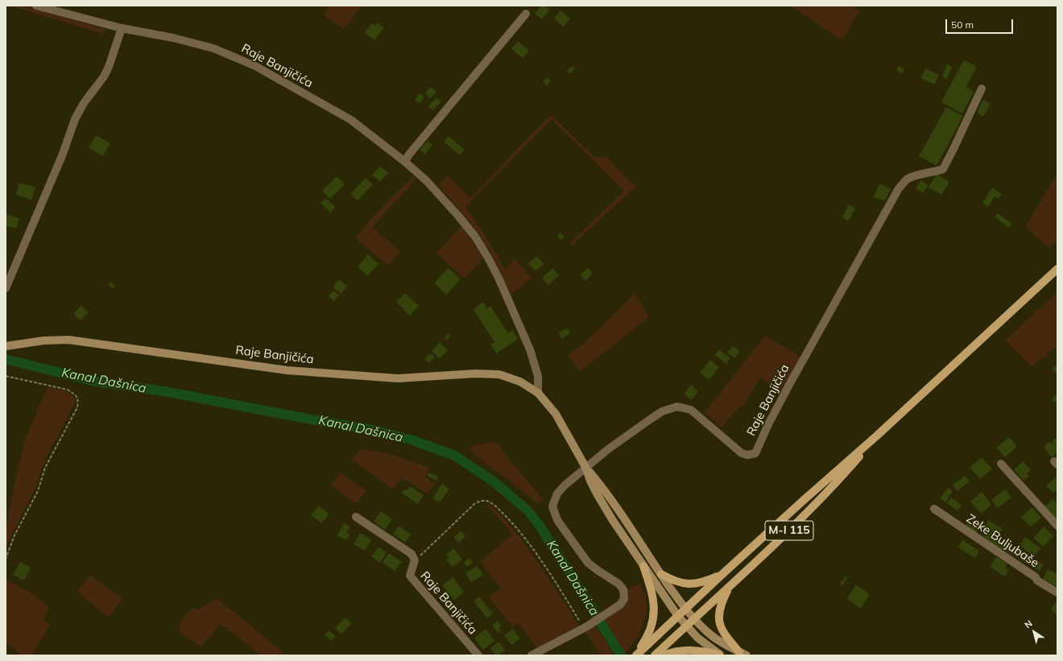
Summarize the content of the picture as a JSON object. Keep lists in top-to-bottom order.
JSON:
{
  "streets": {
    "main road": ["Raje Banjičića", "M-I 115"],
    "street": ["Zeke Buljubaše"]
  },
  "water": ["Kanal Dašnica"],
  "scale_bar": "50 m",
  "north": "top left"
}
